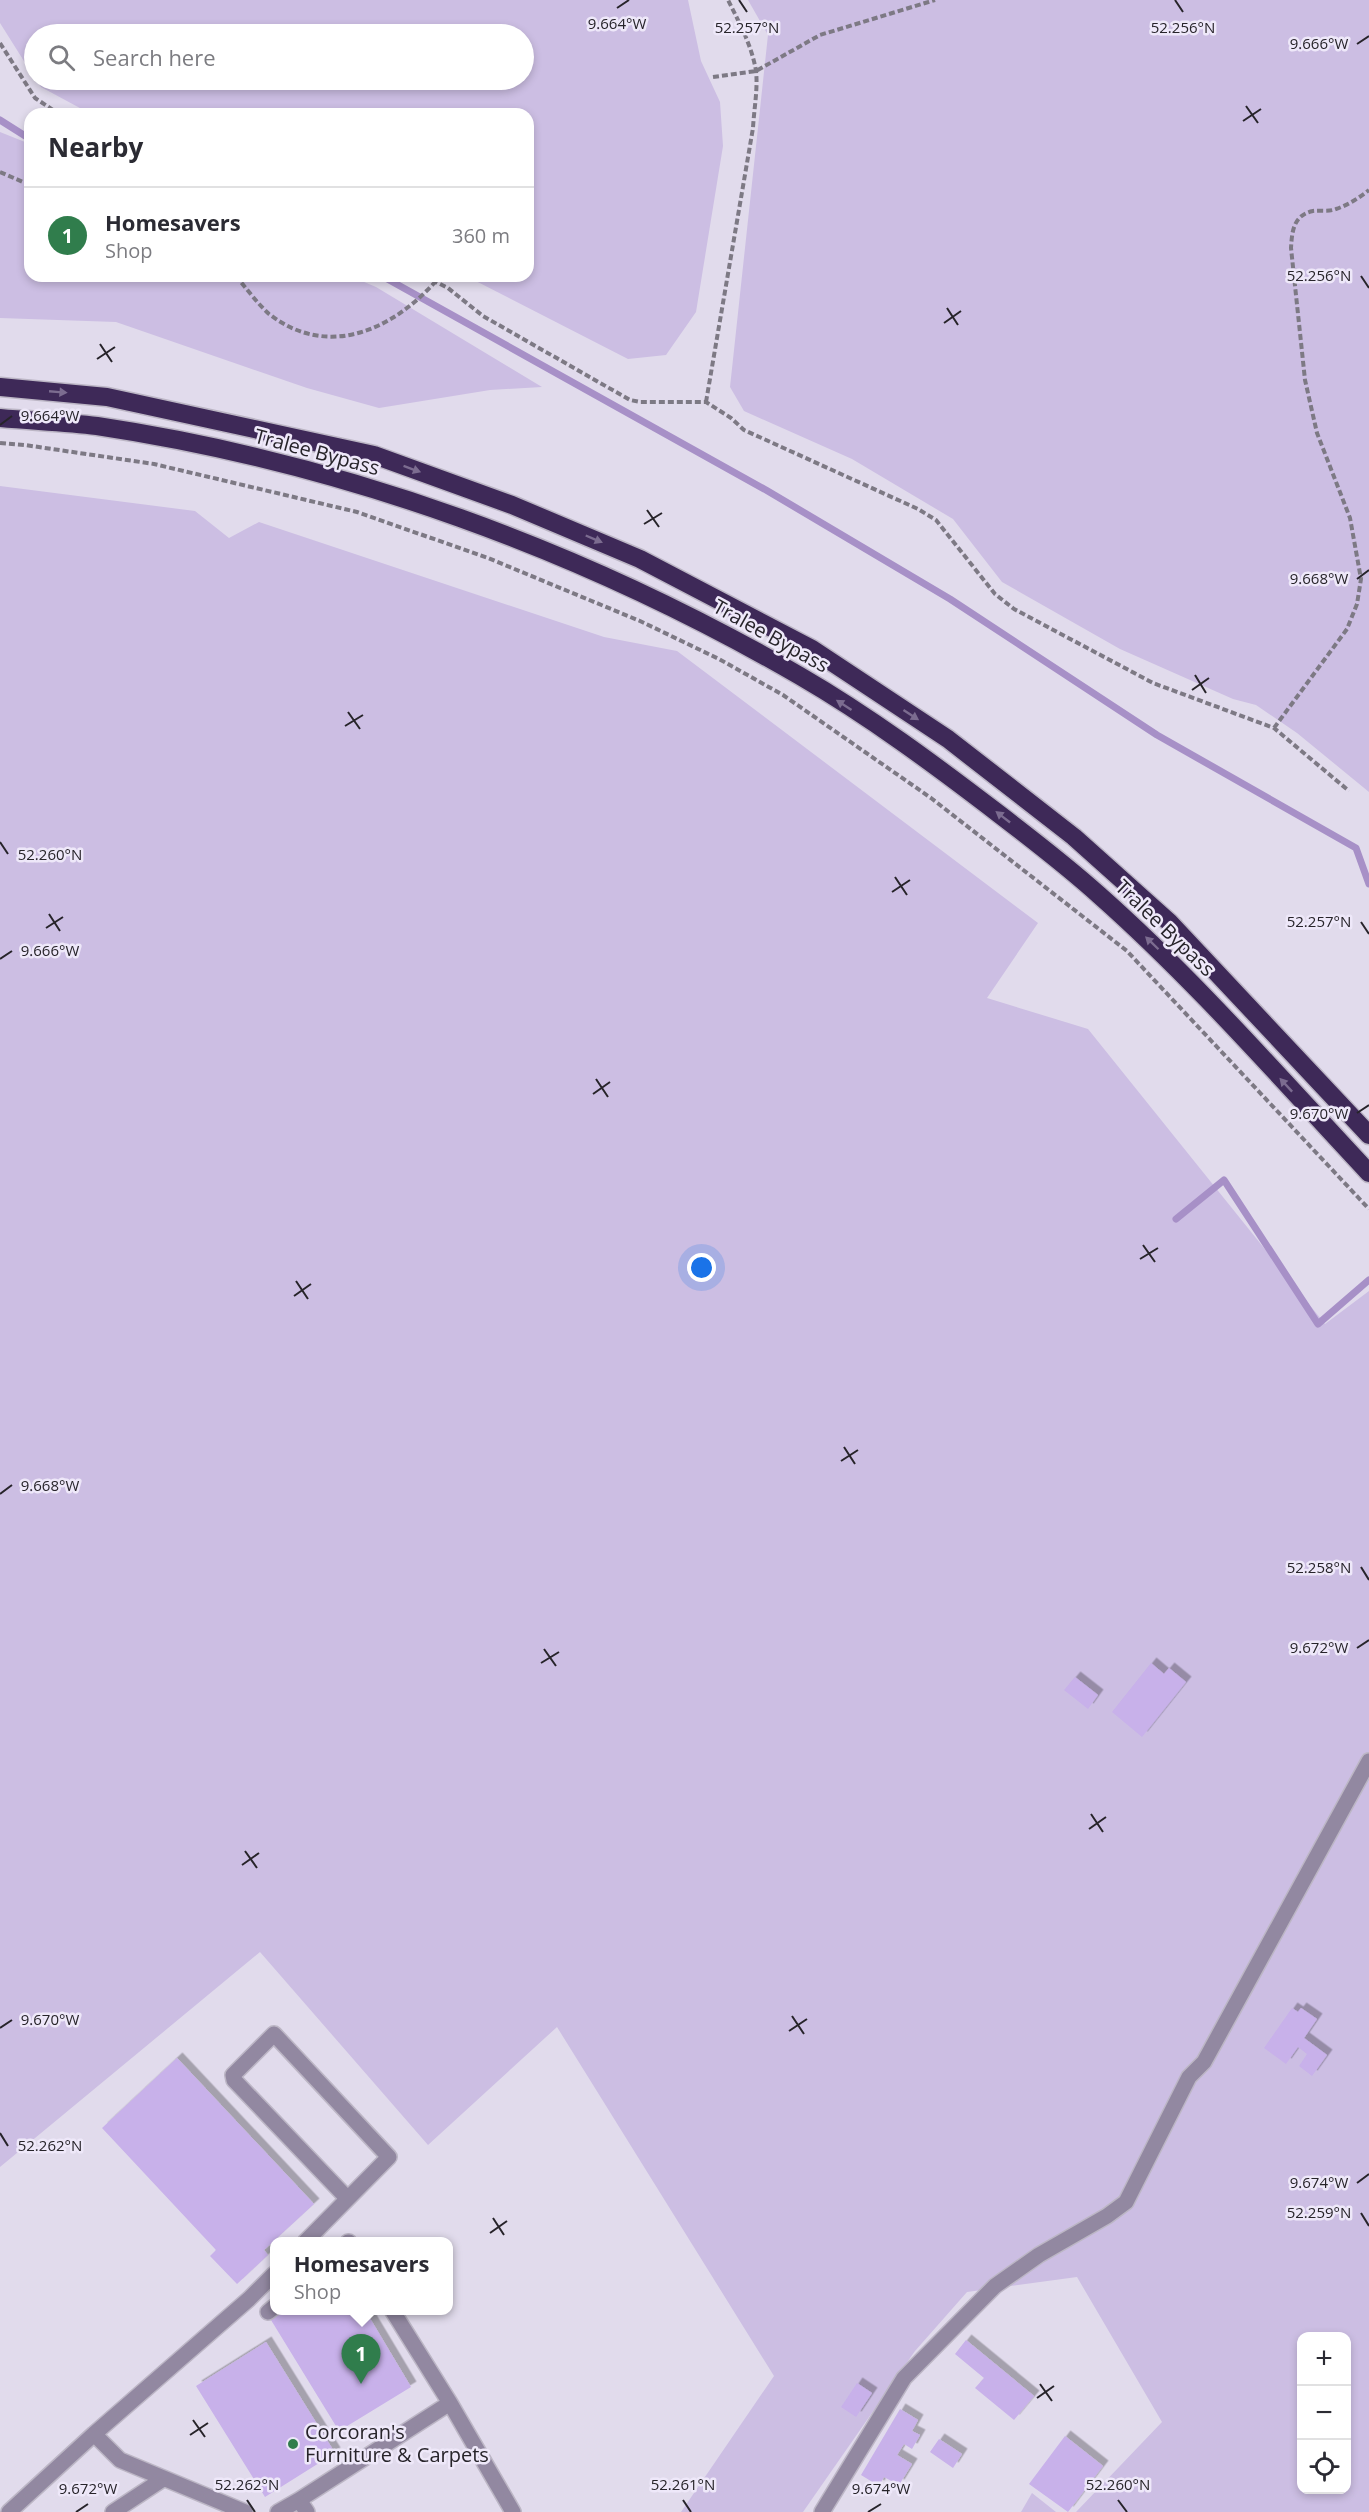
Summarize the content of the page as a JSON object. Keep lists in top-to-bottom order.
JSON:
{
  "streets": {
    "highway": ["Tralee Bypass"]
  },
  "places": ["Corcoran's Furniture & Carpets"],
  "page": {
    "search": "Search here",
    "heading": "Nearby",
    "list": [
      {
        "mark": "1",
        "name": "Homesavers",
        "note": "Shop",
        "value": "360 m"
      }
    ],
    "popup": ["Homesavers", "Shop"],
    "map_buttons": ["+", "−"],
    "pins": "1"
  },
  "coordinates": [
    "9.664°W",
    "52.257°N",
    "52.256°N",
    "9.666°W",
    "9.668°W",
    "52.260°N",
    "9.670°W",
    "52.258°N",
    "9.672°W",
    "52.262°N",
    "9.674°W",
    "52.259°N",
    "52.261°N"
  ]
}
